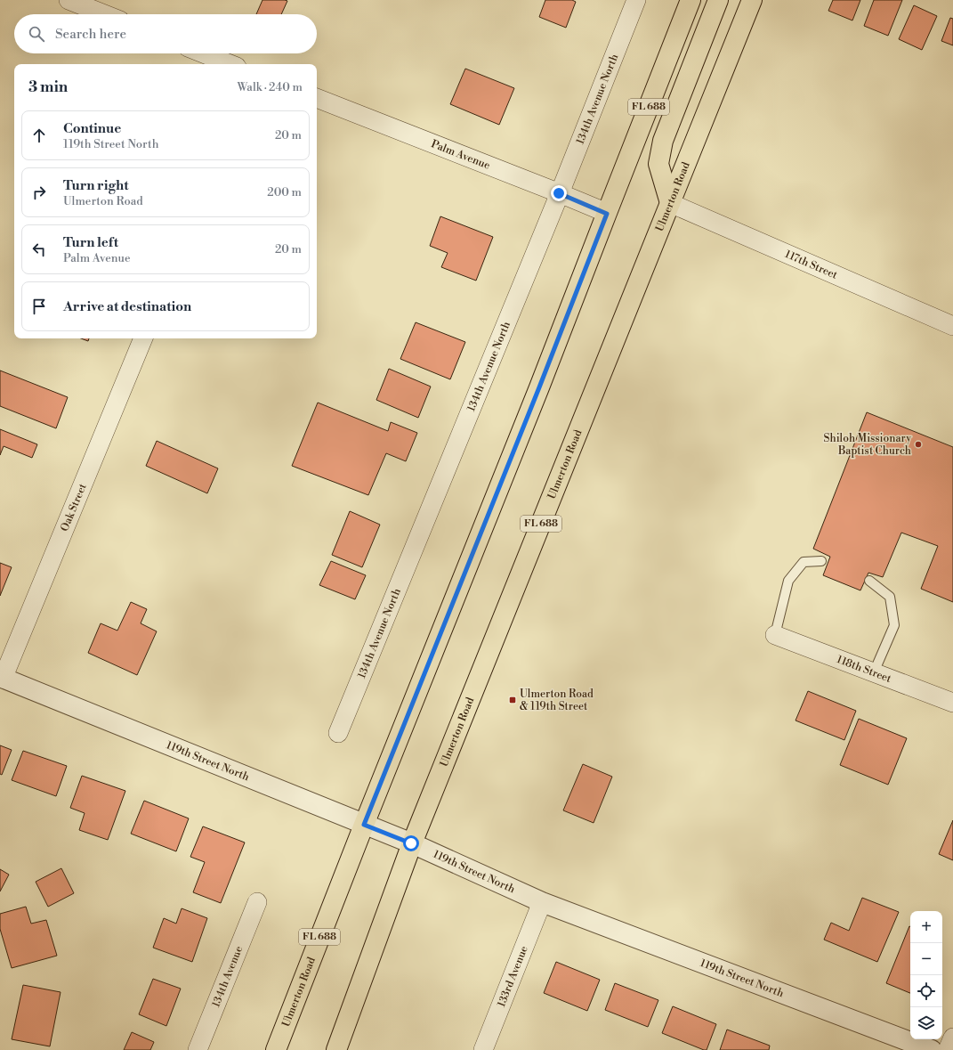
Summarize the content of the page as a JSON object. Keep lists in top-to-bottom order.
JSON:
{
  "streets": {
    "main road": ["FL 688", "Ulmerton Road"],
    "street": [
      "134th Avenue North",
      "Palm Avenue",
      "117th Street",
      "Oak Street",
      "118th Street",
      "119th Street North",
      "134th Avenue",
      "133rd Avenue"
    ]
  },
  "crossings": [
    ["134th Avenue North", "Palm Avenue"],
    ["Palm Avenue", "Ulmerton Road"],
    ["Ulmerton Road", "117th Street"],
    ["Ulmerton Road", "119th Street North"],
    ["Oak Street", "119th Street North"],
    ["119th Street North", "133rd Avenue"]
  ],
  "places": {
    "other": ["Shiloh Missionary Baptist Church"],
    "transit": ["Ulmerton Road & 119th Street"]
  },
  "page": {
    "search": "Search here",
    "heading": ["3 min", "Walk · 240 m"],
    "list": [
      ["Continue", "119th Street North", "20 m"],
      ["Turn right", "Ulmerton Road", "200 m"],
      ["Turn left", "Palm Avenue", "20 m"],
      "Arrive at destination"
    ],
    "map_buttons": ["+", "−"]
  }
}
